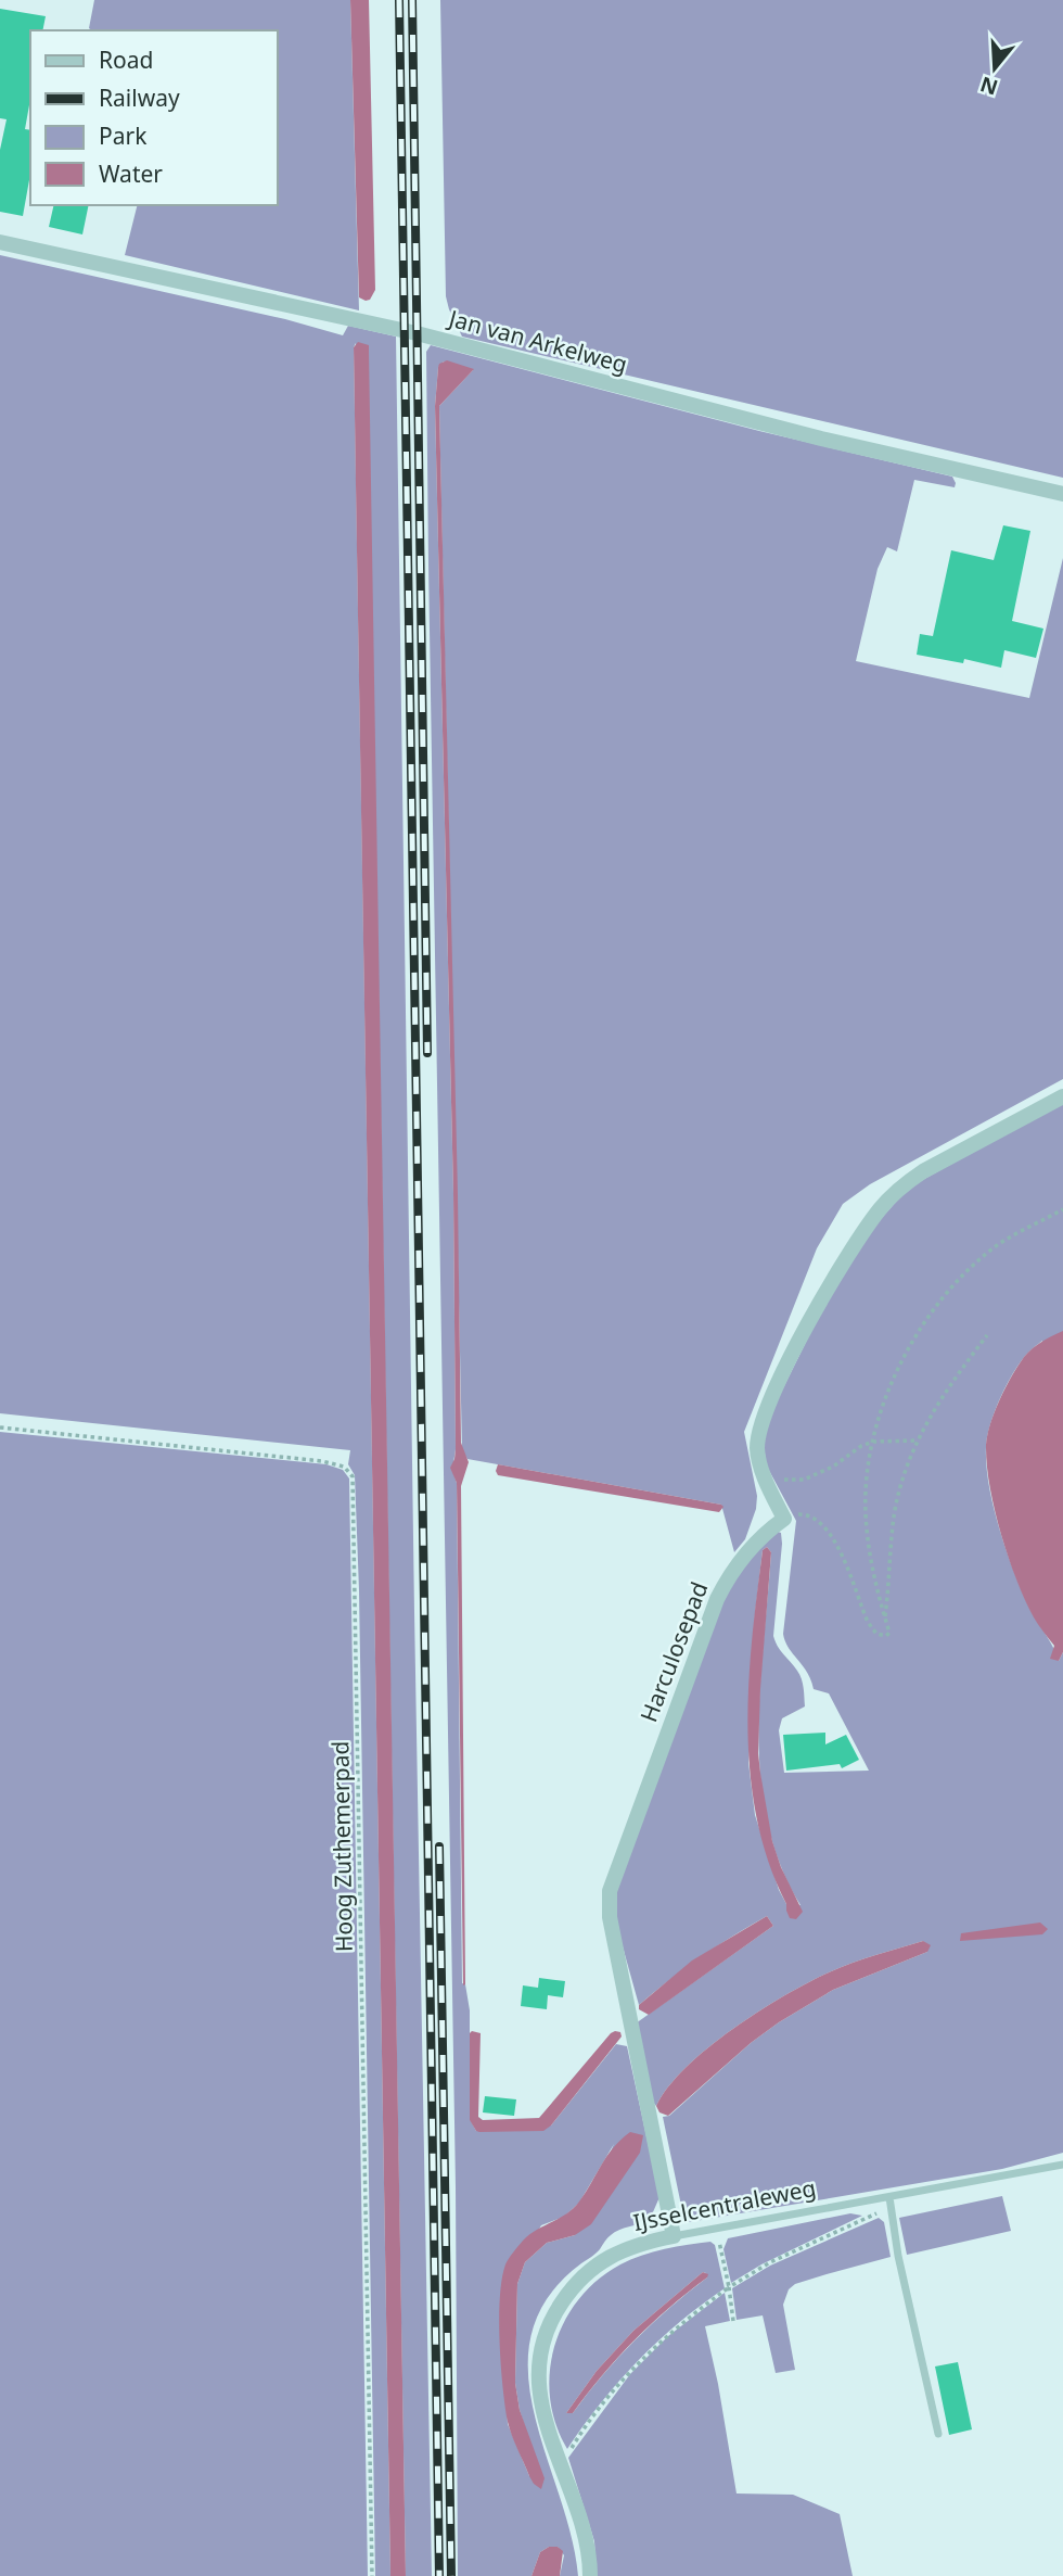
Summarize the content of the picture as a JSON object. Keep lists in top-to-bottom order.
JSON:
{
  "streets": {
    "street": ["Jan van Arkelweg", "Harculosepad", "IJsselcentraleweg"],
    "path": ["Hoog Zuthemerpad"]
  },
  "crossings": [
    ["Harculosepad", "IJsselcentraleweg"]
  ],
  "legend": [
    "Road",
    "Railway",
    "Park",
    "Water"
  ],
  "north": "bottom"
}
